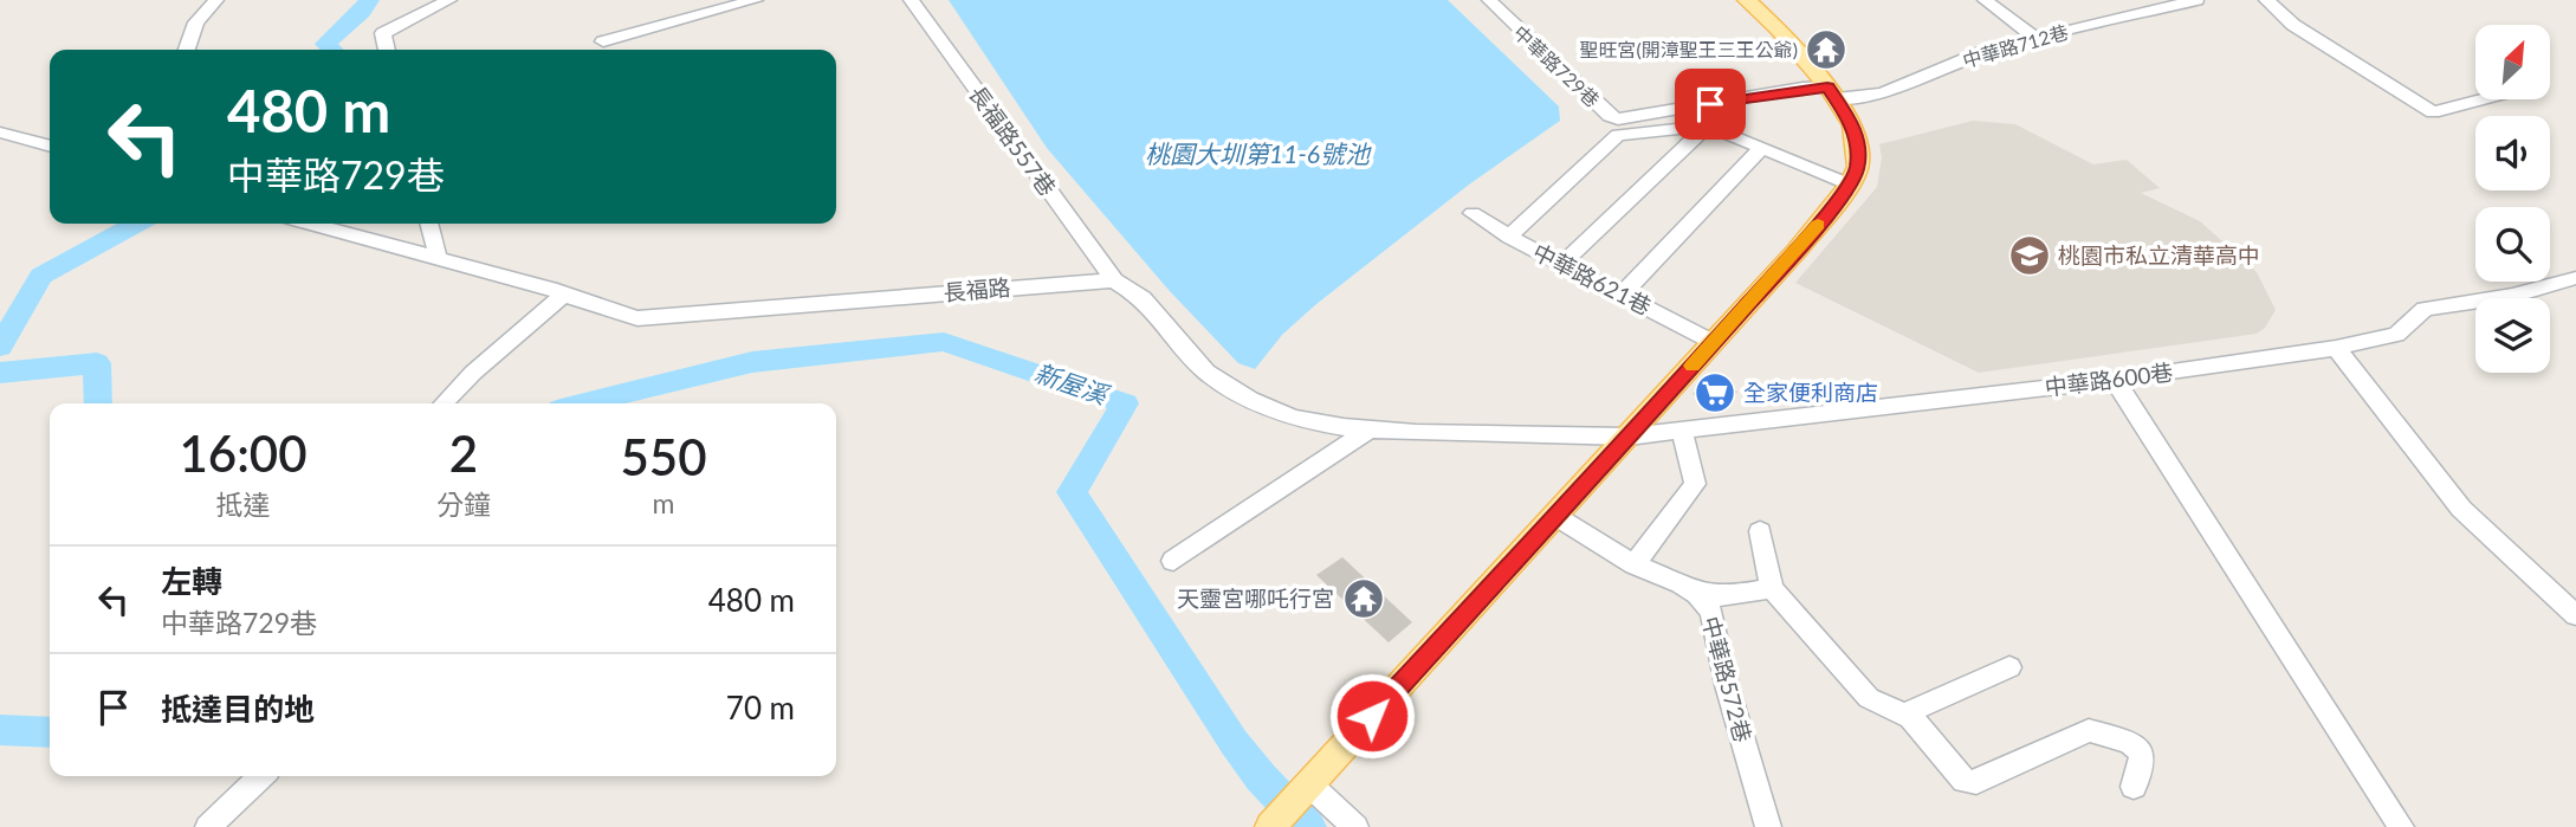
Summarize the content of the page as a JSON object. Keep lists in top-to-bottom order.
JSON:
{
  "streets": {
    "street": [
      "中華路712巷",
      "中華路729巷",
      "長福路557巷",
      "中華路621巷",
      "長福路",
      "中華路600巷",
      "中華路572巷"
    ]
  },
  "crossings": [
    ["中華路712巷", "中華路729巷"],
    ["長福路557巷", "長福路"]
  ],
  "water": ["桃園大圳第11-6號池", "新屋溪"],
  "places": {
    "temple": ["聖旺宮(開漳聖王三王公爺)", "天靈宮哪吒行宮"],
    "school or university": ["桃園市私立清華高中"],
    "supermarket": ["全家便利商店"]
  },
  "north": "top right",
  "page": {
    "turn": ["480 m", "中華路729巷"],
    "eta": [
      "16:00",
      "抵達",
      "2",
      "分鐘",
      "550",
      "m"
    ],
    "list": [
      {
        "name": "左轉",
        "note": "中華路729巷",
        "value": "480 m"
      },
      {
        "name": "抵達目的地",
        "value": "70 m"
      }
    ]
  }
}
